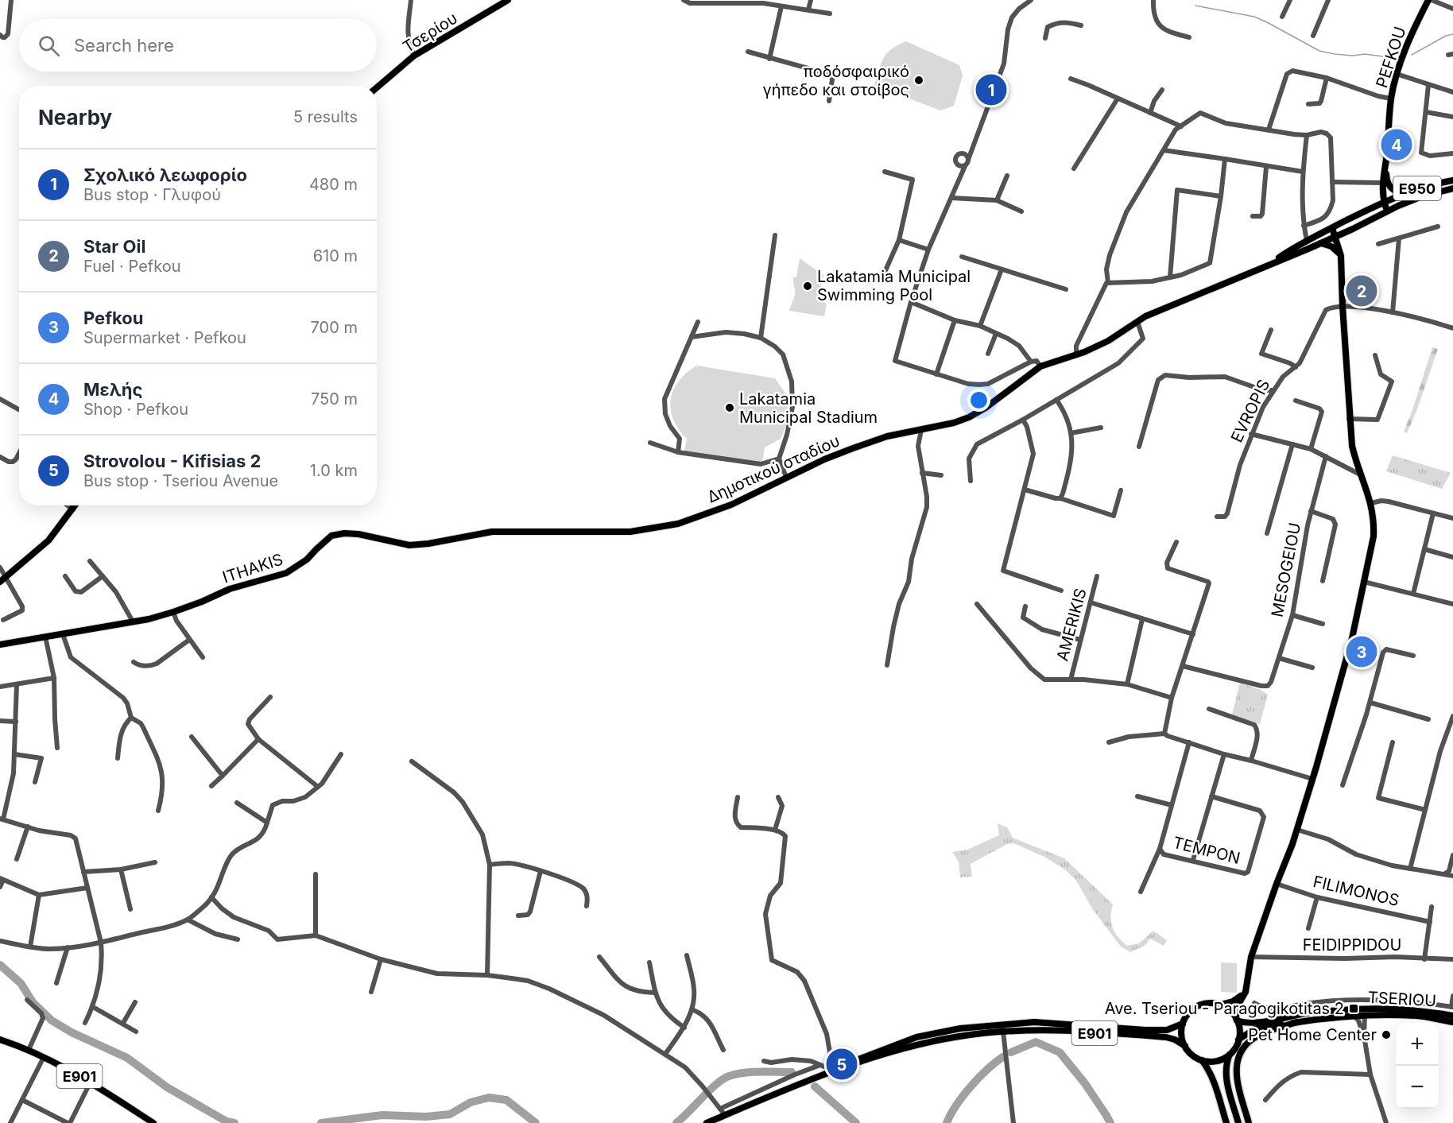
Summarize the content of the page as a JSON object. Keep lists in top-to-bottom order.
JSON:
{
  "streets": {
    "main road": [
      "Τσερίου",
      "PEFKOU",
      "E950",
      "Δημοτικού σταδίου",
      "ITHAKIS",
      "TSERIOU",
      "E901"
    ],
    "street": [
      "EVROPIS",
      "MESOGEIOU",
      "AMERIKIS",
      "TEMPON",
      "FILIMONOS",
      "FEIDIPPIDOU"
    ]
  },
  "crossings": [
    ["PEFKOU", "E950"],
    ["Δημοτικού σταδίου", "ITHAKIS"],
    ["TSERIOU", "E901"]
  ],
  "places": {
    "other": [
      "ποδόσφαιρικό γήπεδο και στοίβος",
      "Lakatamia Municipal Swimming Pool",
      "Lakatamia Municipal Stadium",
      "Pet Home Center"
    ],
    "transit": ["Ave. Tseriou - Paragogikotitas 2"]
  },
  "page": {
    "search": "Search here",
    "pins": [
      "1",
      "4",
      "2",
      "3",
      "5"
    ],
    "heading": ["Nearby", "5 results"],
    "list": [
      {
        "mark": "1",
        "name": "Σχολικό λεωφορίο",
        "note": "Bus stop · Γλυφού",
        "value": "480 m"
      },
      {
        "mark": "2",
        "name": "Star Oil",
        "note": "Fuel · Pefkou",
        "value": "610 m"
      },
      {
        "mark": "3",
        "name": "Pefkou",
        "note": "Supermarket · Pefkou",
        "value": "700 m"
      },
      {
        "mark": "4",
        "name": "Μελής",
        "note": "Shop · Pefkou",
        "value": "750 m"
      },
      {
        "mark": "5",
        "name": "Strovolou - Kifisias 2",
        "note": "Bus stop · Tseriou Avenue",
        "value": "1.0 km"
      }
    ],
    "map_buttons": ["+", "−"]
  }
}
